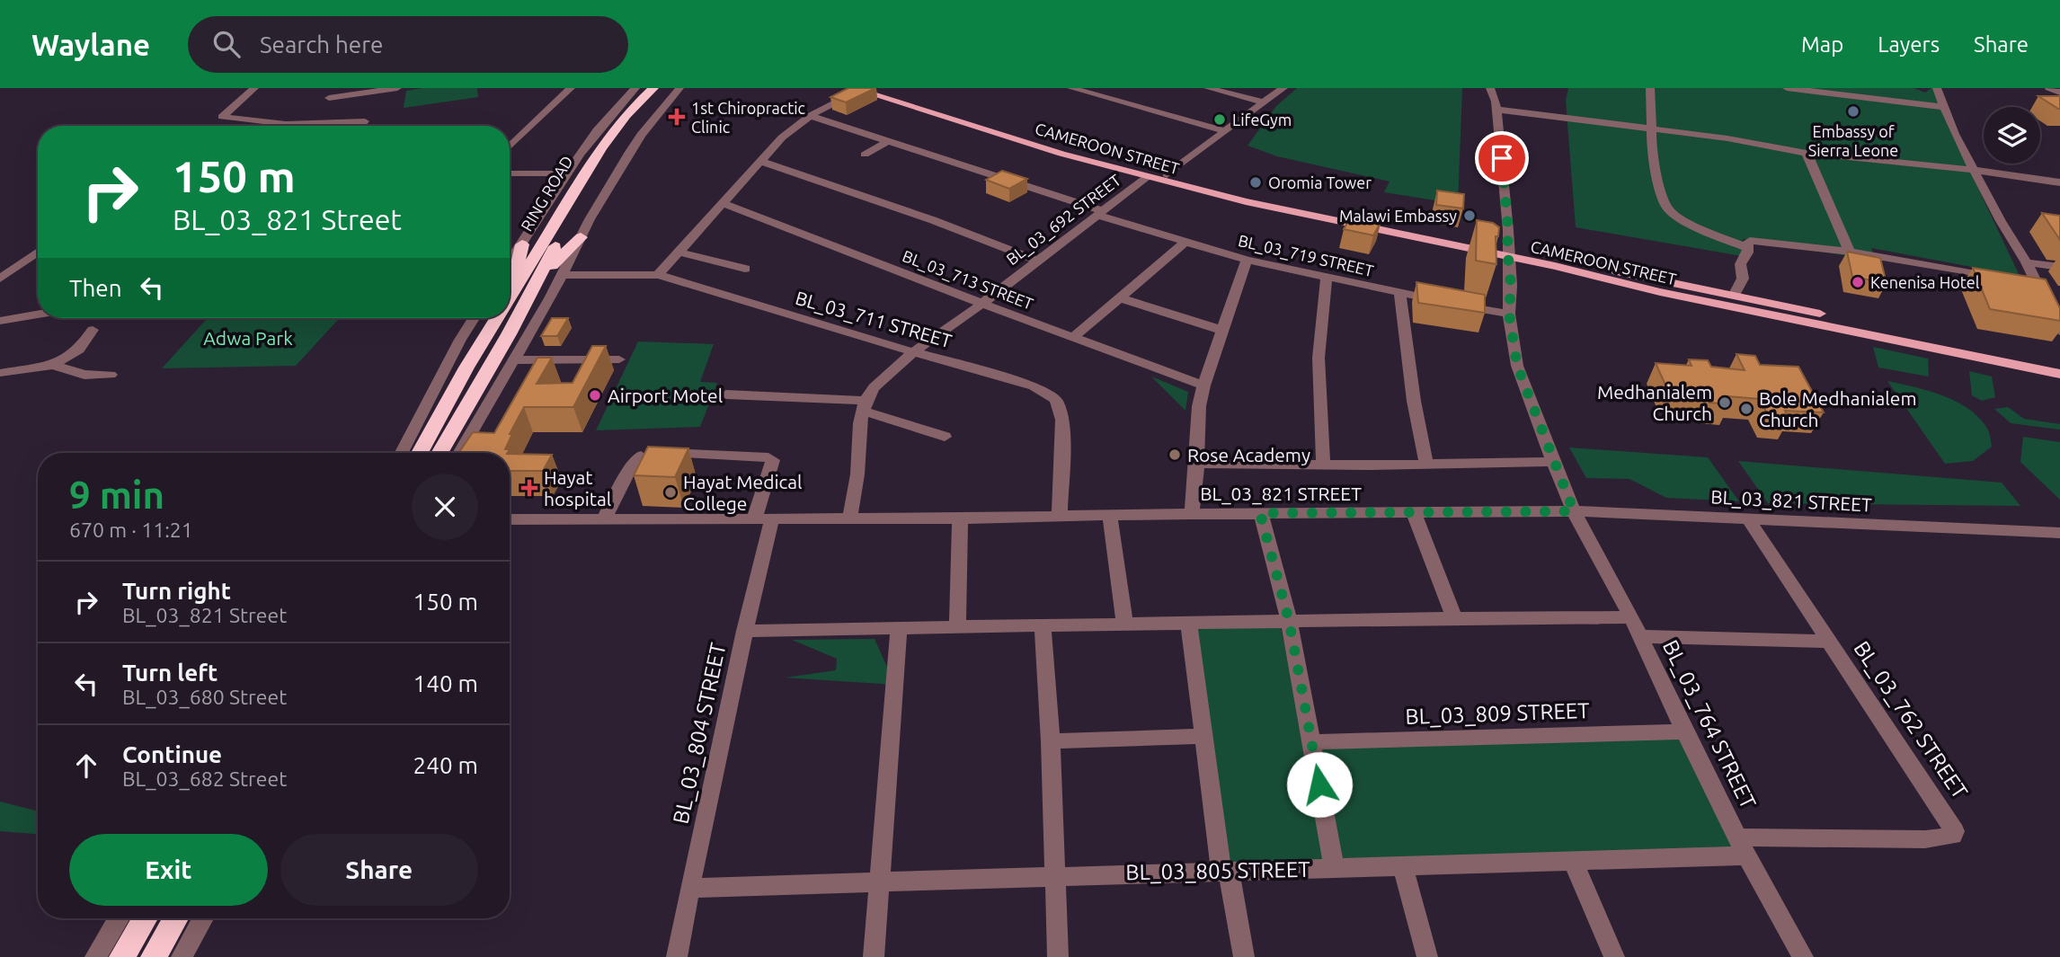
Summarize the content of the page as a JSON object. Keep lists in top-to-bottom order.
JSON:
{
  "streets": {
    "highway": ["RING ROAD"],
    "main road": ["CAMEROON STREET"],
    "street": [
      "BL_03_692 STREET",
      "BL_03_719 STREET",
      "BL_03_713 STREET",
      "BL_03_711 STREET",
      "BL_03_821 STREET",
      "BL_03_809 STREET",
      "BL_03_762 STREET",
      "BL_03_764 STREET",
      "BL_03_804 STREET",
      "BL_03_805 STREET"
    ]
  },
  "crossings": [
    ["CAMEROON STREET", "BL_03_692 STREET"],
    ["CAMEROON STREET", "BL_03_764 STREET"],
    ["BL_03_692 STREET", "BL_03_719 STREET"],
    ["BL_03_692 STREET", "BL_03_713 STREET"],
    ["BL_03_692 STREET", "BL_03_711 STREET"],
    ["BL_03_719 STREET", "BL_03_764 STREET"],
    ["BL_03_711 STREET", "BL_03_821 STREET"],
    ["BL_03_821 STREET", "BL_03_764 STREET"],
    ["BL_03_821 STREET", "BL_03_804 STREET"],
    ["BL_03_809 STREET", "BL_03_764 STREET"],
    ["BL_03_762 STREET", "BL_03_764 STREET"],
    ["BL_03_762 STREET", "BL_03_805 STREET"],
    ["BL_03_764 STREET", "BL_03_805 STREET"],
    ["BL_03_804 STREET", "BL_03_805 STREET"]
  ],
  "parks": ["Adwa Park"],
  "places": {
    "other": [
      "Embassy of Sierra Leone",
      "LifeGym",
      "Oromia Tower",
      "Malawi Embassy",
      "Kenenisa Hotel",
      "Airport Motel",
      "Medhanialem Church",
      "Bole Medhanialem Church",
      "Rose Academy",
      "Hayat Medical College"
    ],
    "health": ["1st Chiropractic Clinic", "Hayat hospital"]
  },
  "page": {
    "header": "Waylane",
    "search": "Search here",
    "nav": ["Map", "Layers", "Share"],
    "turn": ["150 m", "BL_03_821 Street"],
    "then": "Then",
    "heading": ["9 min", "670 m · 11:21"],
    "list": [
      {
        "name": "Turn right",
        "note": "BL_03_821 Street",
        "value": "150 m"
      },
      {
        "name": "Turn left",
        "note": "BL_03_680 Street",
        "value": "140 m"
      },
      {
        "name": "Continue",
        "note": "BL_03_682 Street",
        "value": "240 m"
      }
    ],
    "buttons": ["Exit", "Share"]
  }
}
